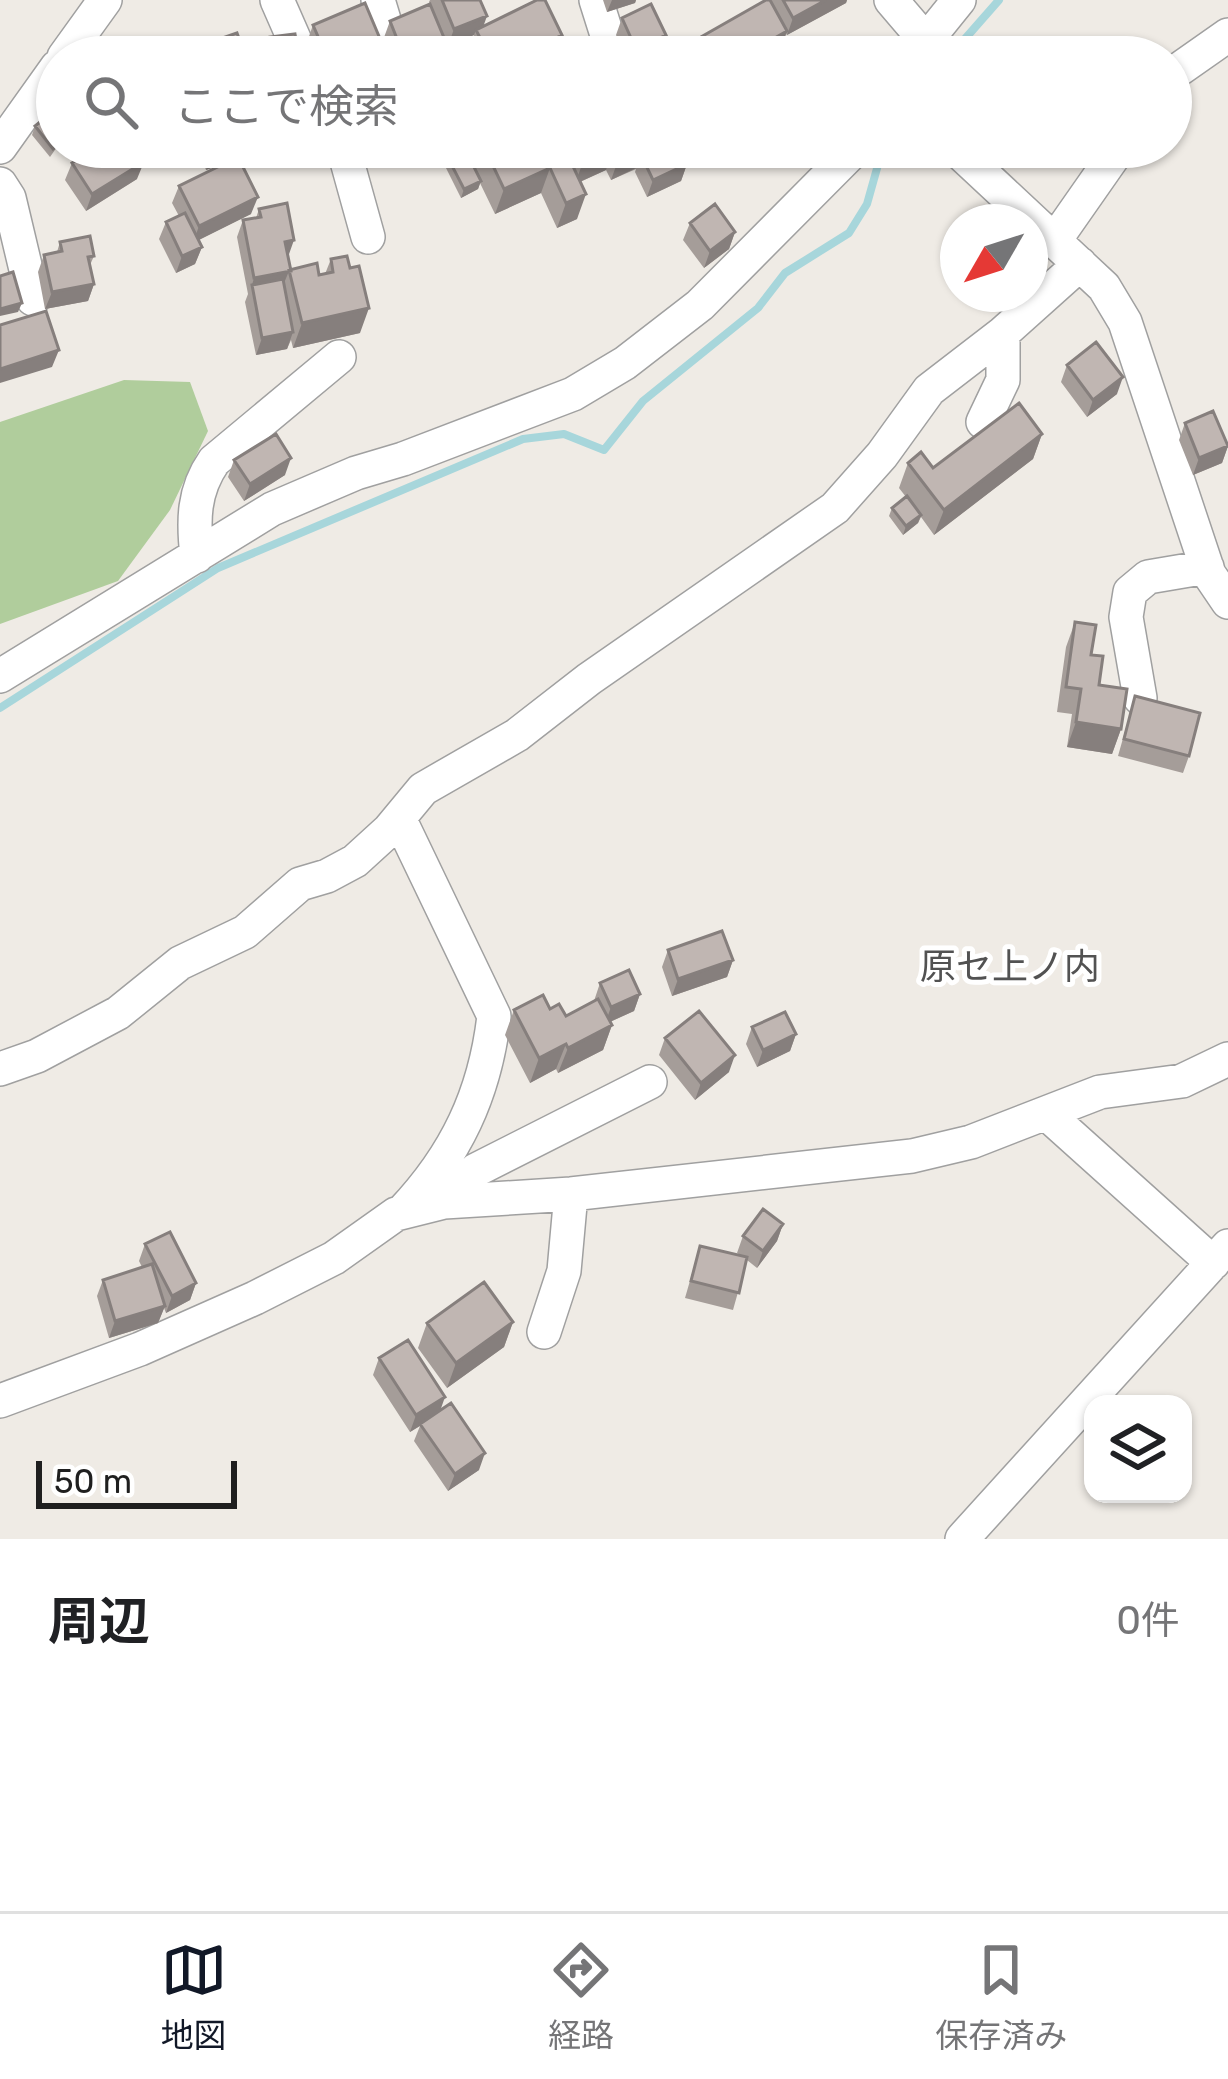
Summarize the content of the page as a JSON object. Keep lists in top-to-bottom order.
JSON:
{
  "districts": ["原セ上ノ内"],
  "scale_bar": "50 m",
  "north": "bottom left",
  "page": {
    "search": "ここで検索",
    "scale": "50 m",
    "heading": ["周辺", "0件"],
    "nav": ["地図", "経路", "保存済み"]
  }
}
